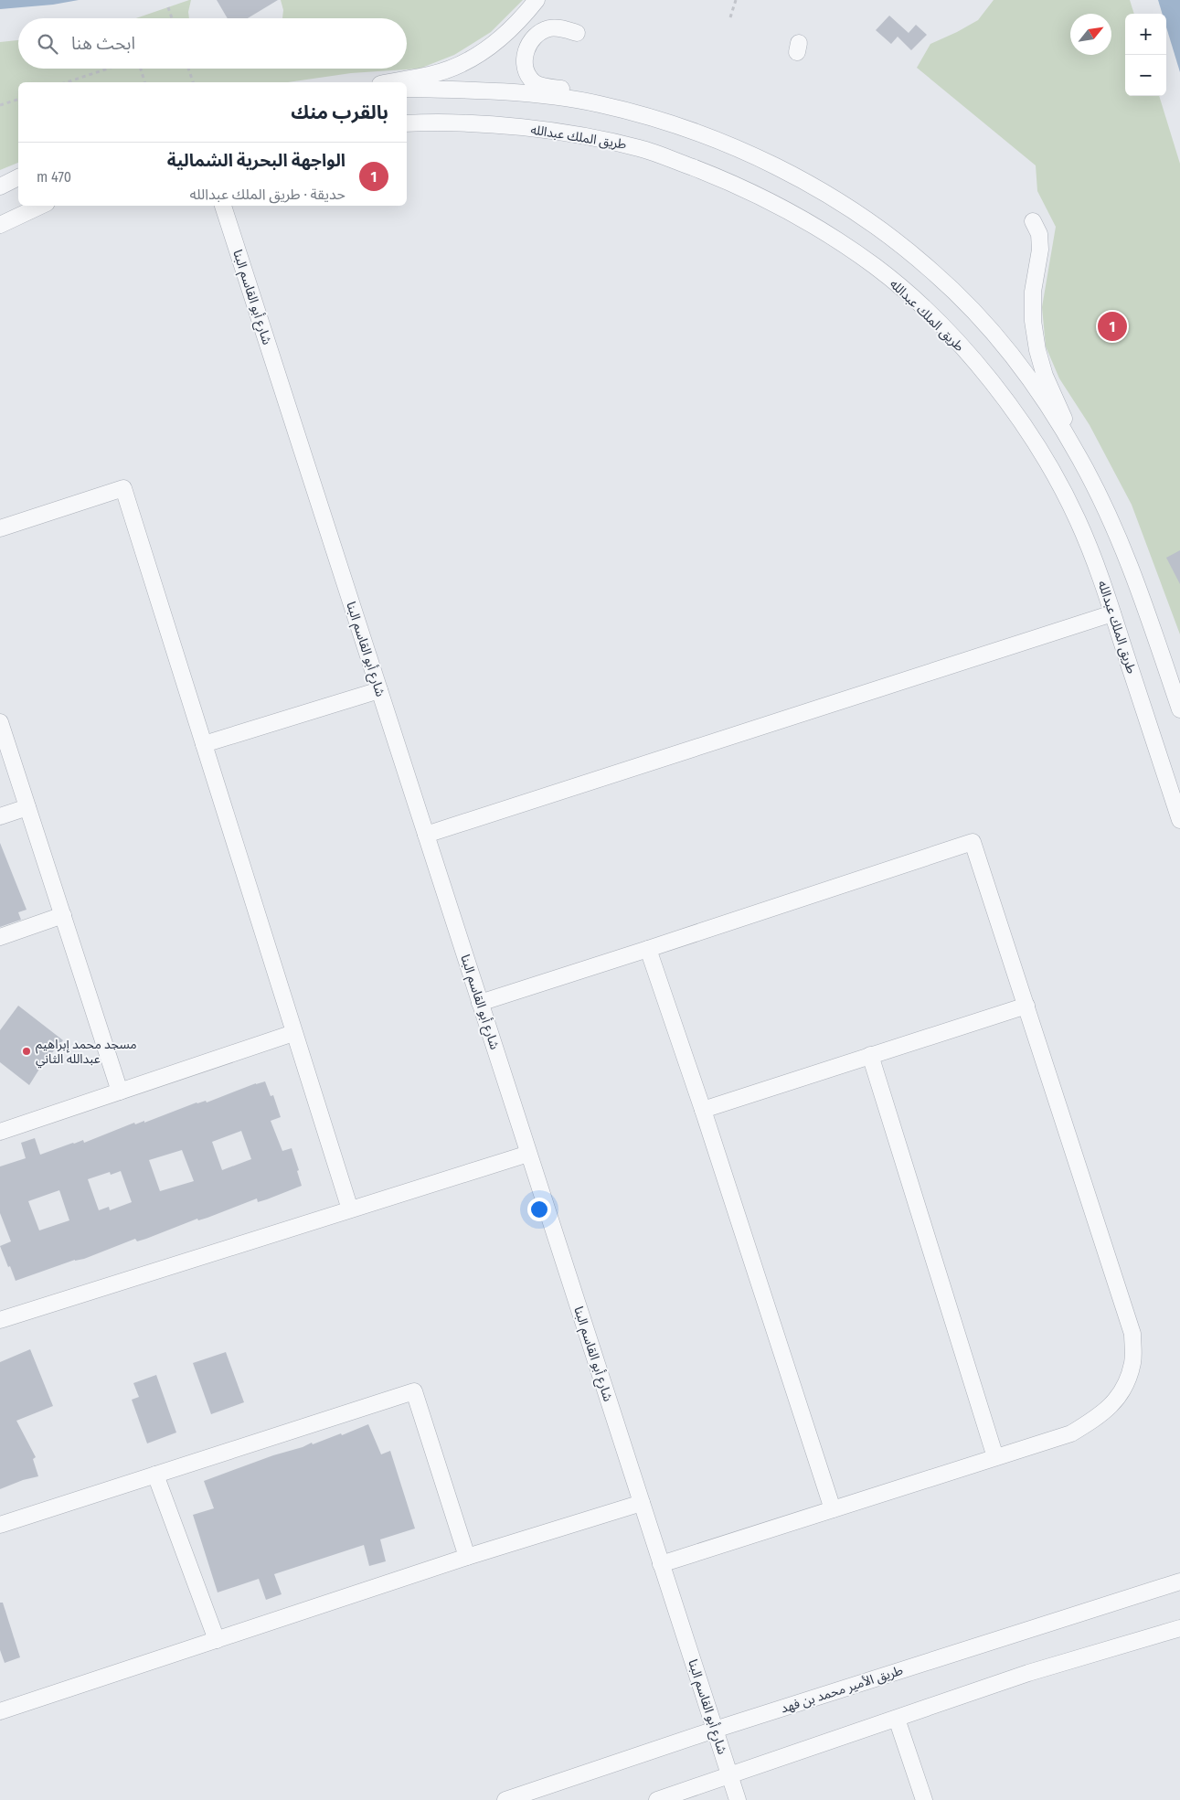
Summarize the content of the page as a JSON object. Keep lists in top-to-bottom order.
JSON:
{
  "streets": {
    "street": ["طريق الملك عبدالله", "شارع أبو القاسم البنا", "طريق الأمير محمد بن فهد"]
  },
  "crossings": [
    ["شارع أبو القاسم البنا", "طريق الأمير محمد بن فهد"]
  ],
  "places": ["مسجد محمد إبراهيم عبدالله الثاني"],
  "north": "top right",
  "page": {
    "map_buttons": ["+", "−"],
    "search": "ابحث هنا",
    "heading": "بالقرب منك",
    "list": [
      {
        "mark": "1",
        "name": "الواجهة البحرية الشمالية",
        "note": "حديقة · طريق الملك عبدالله",
        "value": "470 m"
      }
    ],
    "pins": "1"
  }
}
